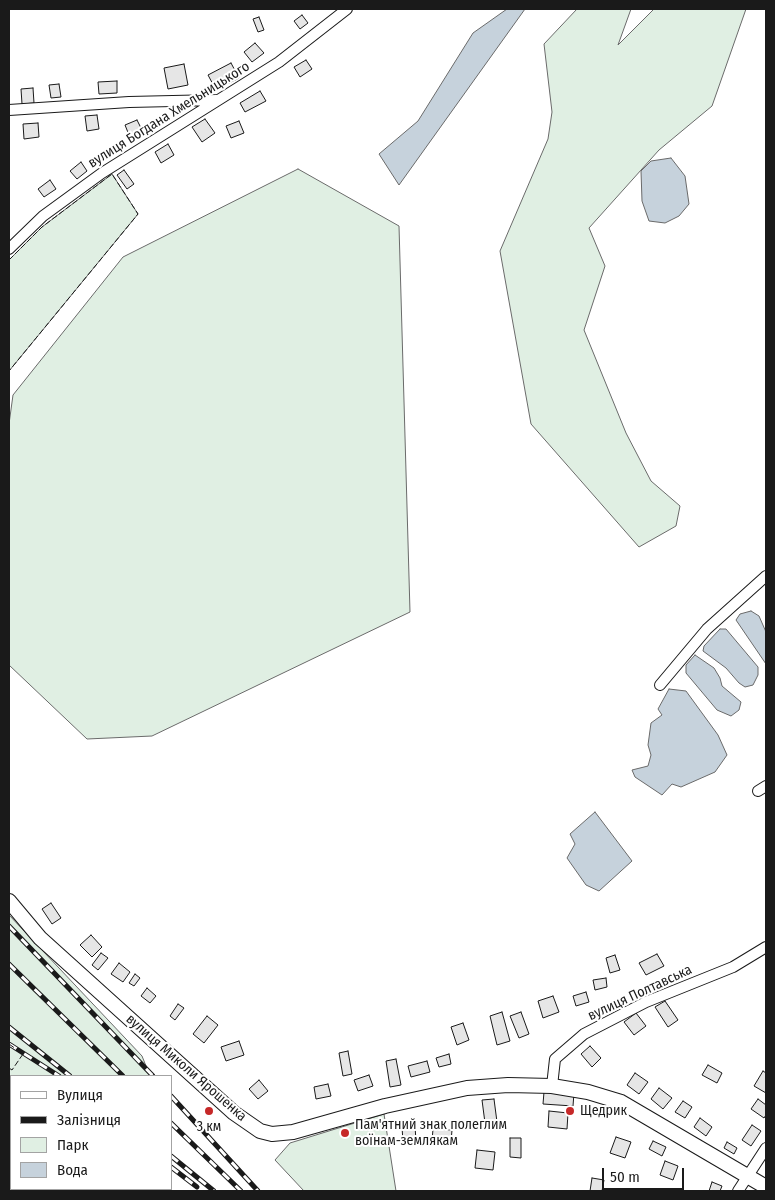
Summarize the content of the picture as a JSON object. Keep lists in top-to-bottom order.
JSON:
{
  "streets": {
    "street": ["вулиця Богдана Хмельницького", "вулиця Полтавська", "вулиця Миколи Ярошенка"]
  },
  "crossings": [
    ["вулиця Полтавська", "вулиця Миколи Ярошенка"]
  ],
  "places": ["3 км", "Щедрик", "Пам'ятний знак полеглим воїнам-землякам"],
  "legend": [
    "Вулиця",
    "Залізниця",
    "Парк",
    "Вода"
  ],
  "scale_bar": "50 m"
}
